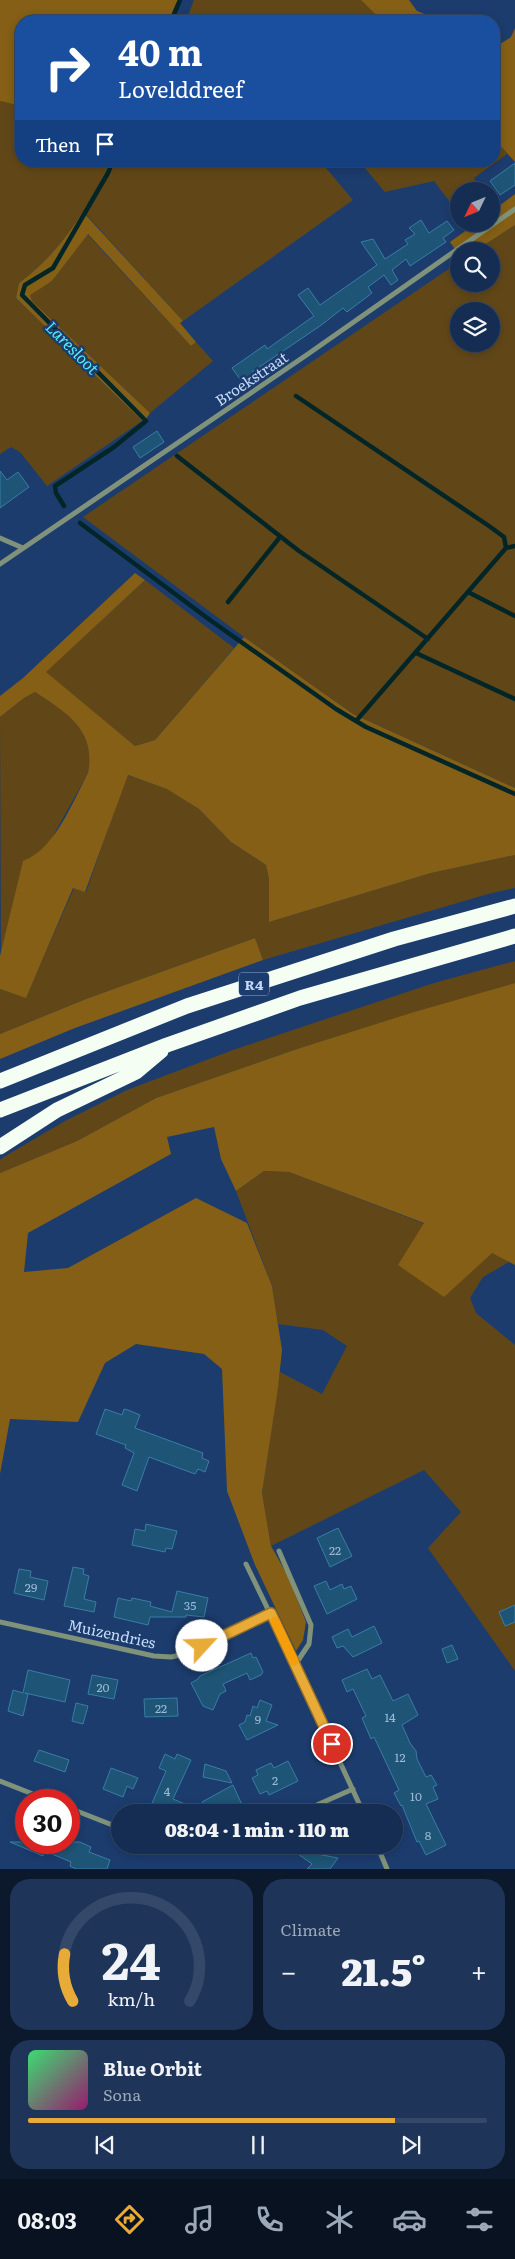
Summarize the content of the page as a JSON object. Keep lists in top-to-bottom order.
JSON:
{
  "streets": {
    "highway": ["R4"],
    "street": ["Broekstraat", "Muizendries"]
  },
  "water": ["Laresloot"],
  "house_numbers": [
    "22",
    "29",
    "35",
    "20",
    "22",
    "14",
    "9",
    "12",
    "2",
    "4",
    "10",
    "8"
  ],
  "north": "bottom left",
  "page": {
    "turn": ["40 m", "Lovelddreef"],
    "then": "Then",
    "limit": "30",
    "trip": "08:04 · 1 min · 110 m",
    "tile": "Climate",
    "heat": ["−", "21.5°", "+"],
    "song": ["Blue Orbit", "Sona"],
    "tabs": "08:03",
    "gauge": ["24", "km/h"]
  }
}
